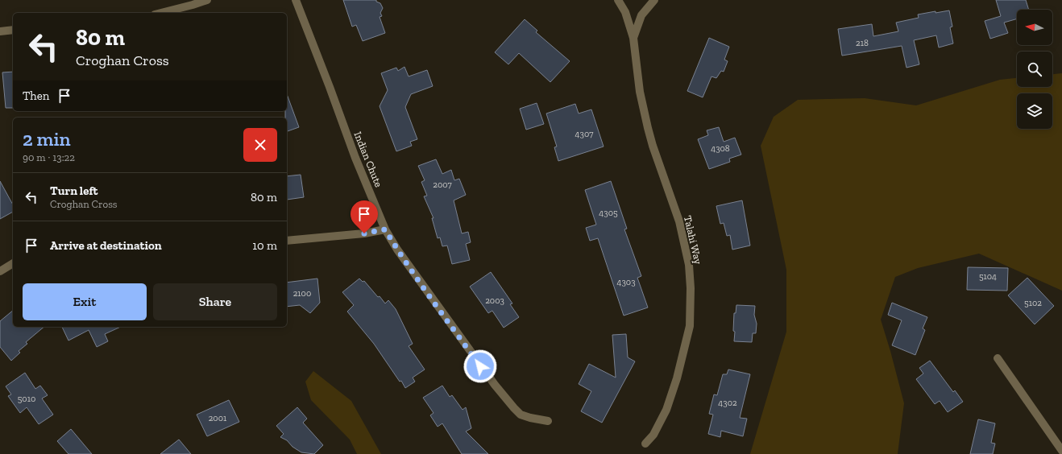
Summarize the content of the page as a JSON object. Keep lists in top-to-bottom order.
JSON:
{
  "streets": {
    "street": ["Indian Chute", "Talahi Way"]
  },
  "house_numbers": [
    "218",
    "4307",
    "4308",
    "2007",
    "4305",
    "5104",
    "4303",
    "2100",
    "2003",
    "5102",
    "5010",
    "4302",
    "2001"
  ],
  "north": "left",
  "page": {
    "turn": ["80 m", "Croghan Cross"],
    "then": "Then",
    "heading": ["2 min", "90 m · 13:22"],
    "list": [
      {
        "name": "Turn left",
        "note": "Croghan Cross",
        "value": "80 m"
      },
      {
        "name": "Arrive at destination",
        "value": "10 m"
      }
    ],
    "buttons": ["Exit", "Share"]
  }
}
